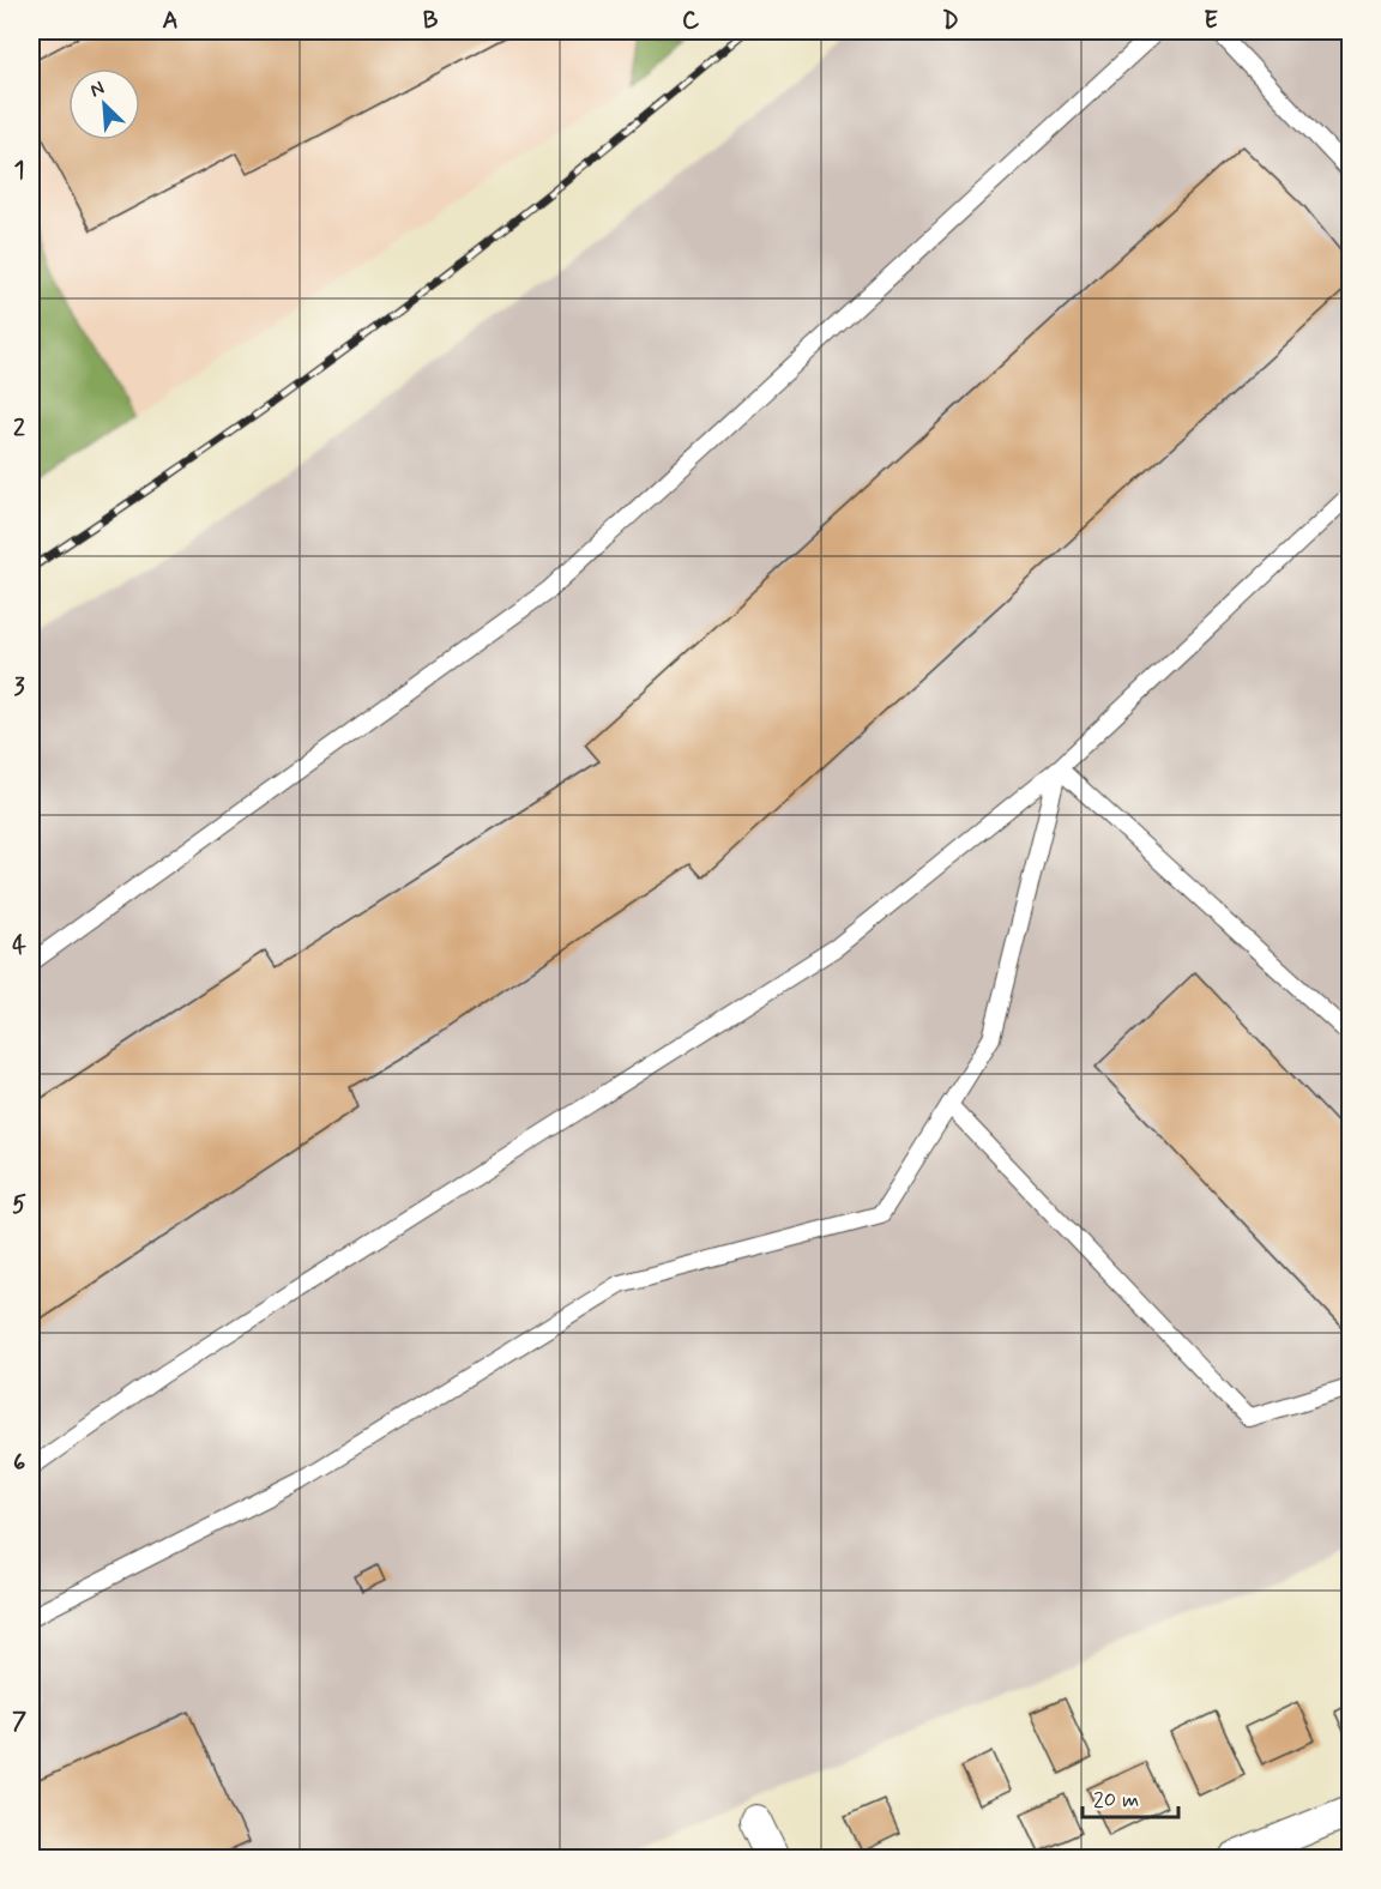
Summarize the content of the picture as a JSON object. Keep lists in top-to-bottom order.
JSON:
{
  "scale_bar": "20 m",
  "north": "top left",
  "grid": {
    "columns": [
      "A",
      "B",
      "C",
      "D",
      "E"
    ],
    "rows": [
      "1",
      "2",
      "3",
      "4",
      "5",
      "6",
      "7"
    ]
  }
}
